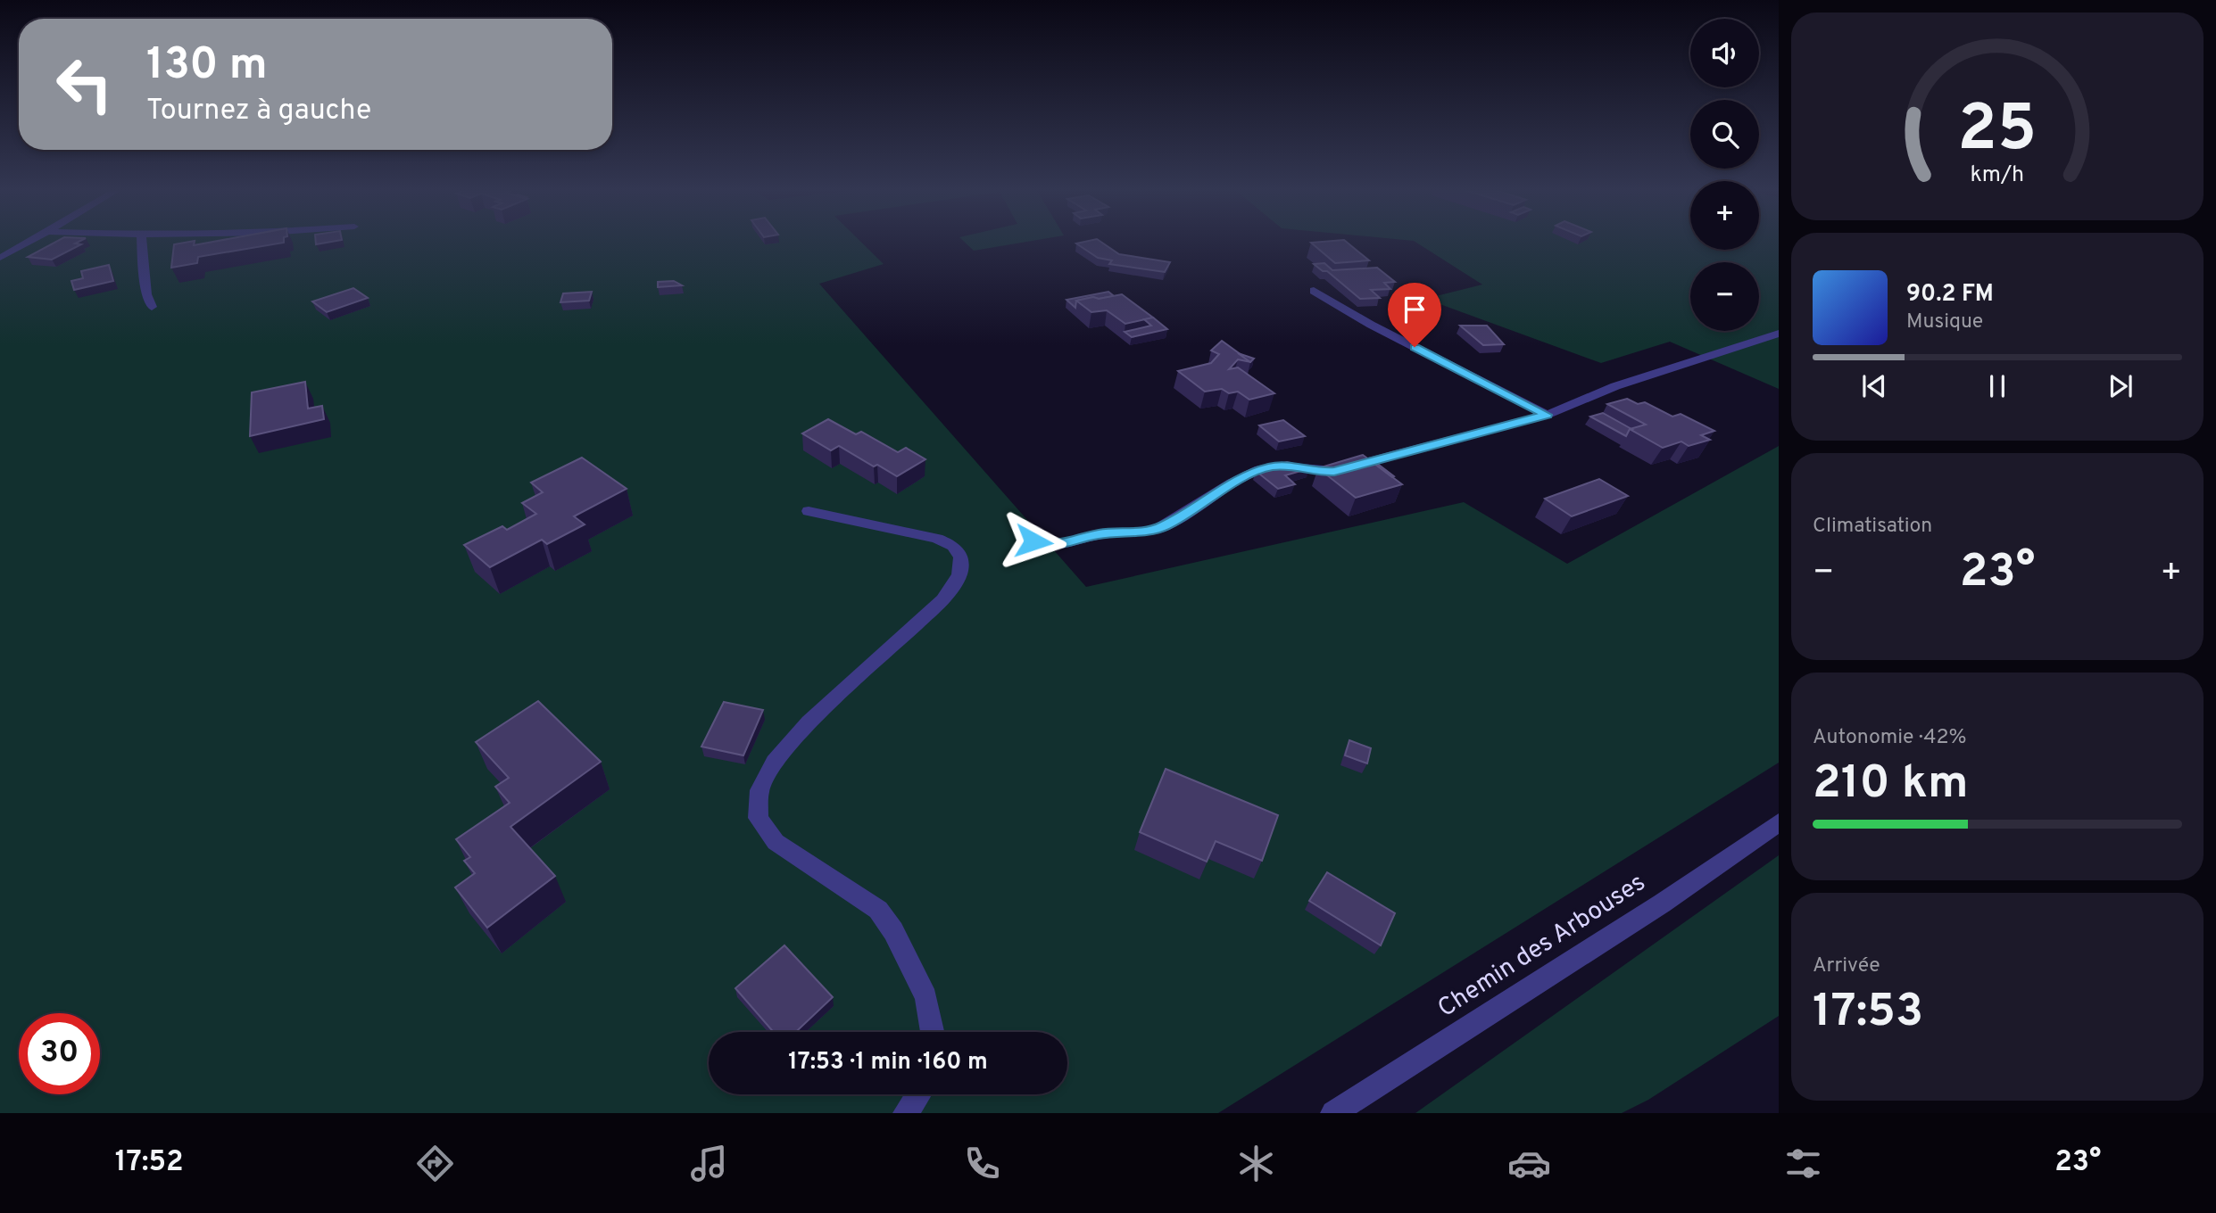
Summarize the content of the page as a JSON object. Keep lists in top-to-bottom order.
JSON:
{
  "streets": {
    "street": ["Chemin des Arbouses"]
  },
  "page": {
    "map_buttons": ["+", "−"],
    "turn": ["130 m", "Tournez à gauche"],
    "song": ["90.2 FM", "Musique"],
    "tile": [
      "Climatisation",
      ["Autonomie · 42%", "210 km"],
      ["Arrivée", "17:53"]
    ],
    "heat": ["−", "23°", "+"],
    "limit": "30",
    "trip": "17:53 · 1 min · 160 m",
    "tabs": ["17:52", "23°"],
    "gauge": ["25", "km/h"]
  }
}
